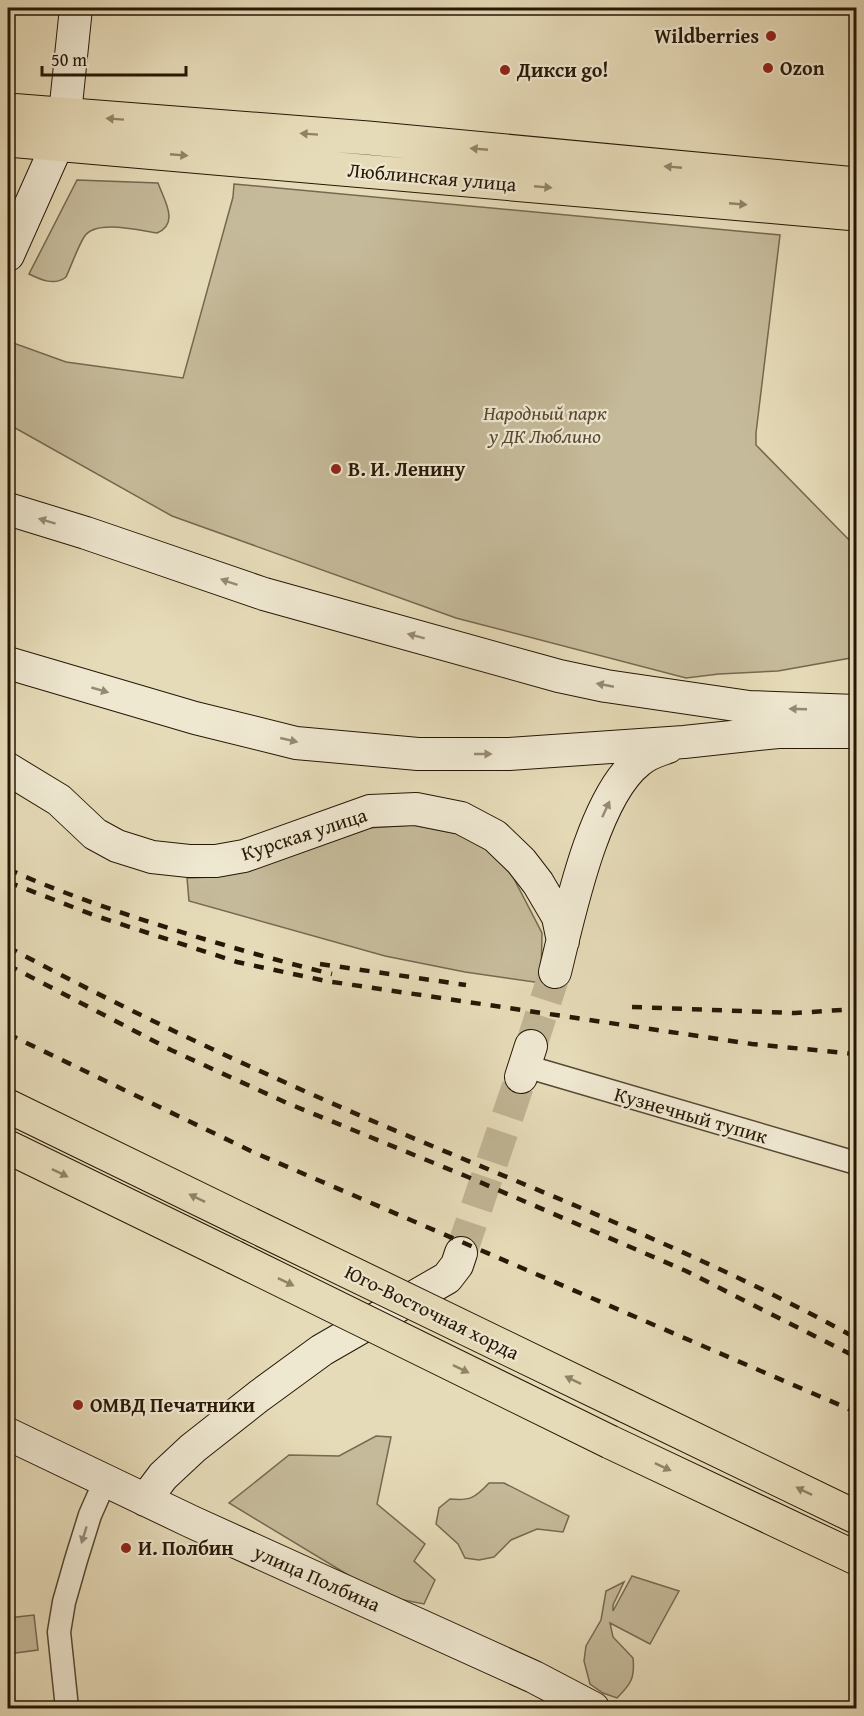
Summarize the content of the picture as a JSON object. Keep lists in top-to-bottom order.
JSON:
{
  "streets": {
    "main road": [
      "Люблинская улица",
      "Курская улица",
      "Юго-Восточная хорда",
      "улица Полбина"
    ],
    "street": ["Кузнечный тупик"]
  },
  "parks": ["Народный парк у ДК Люблино"],
  "places": [
    "Wildberries",
    "Ozon",
    "Дикси go!",
    "В. И. Ленину",
    "ОМВД Печатники",
    "И. Полбин"
  ],
  "scale_bar": "50 m"
}
